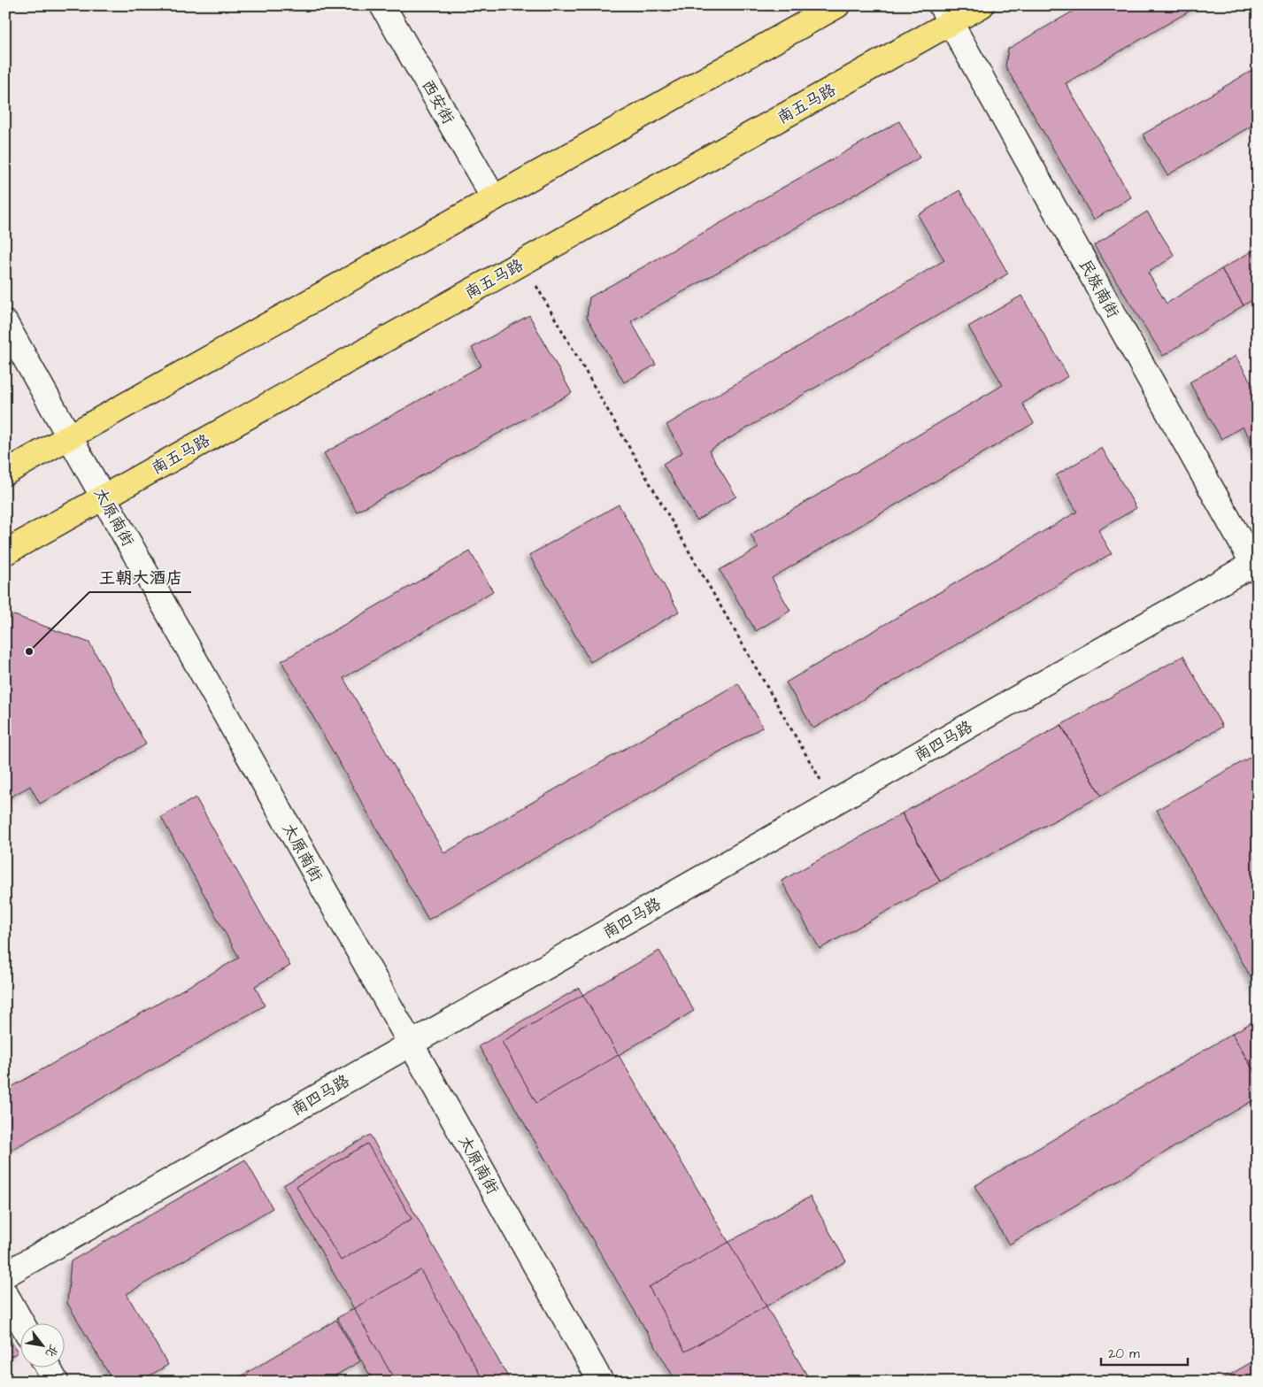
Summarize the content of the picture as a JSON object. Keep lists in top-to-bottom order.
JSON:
{
  "streets": {
    "main road": ["南五马路"],
    "street": [
      "西安街",
      "民族南街",
      "太原南街",
      "南四马路"
    ]
  },
  "crossings": [
    ["南五马路", "民族南街"],
    ["南五马路", "太原南街"],
    ["民族南街", "南四马路"],
    ["太原南街", "南四马路"]
  ],
  "places": ["王朝大酒店"],
  "scale_bar": "20 m",
  "north": "bottom right"
}
